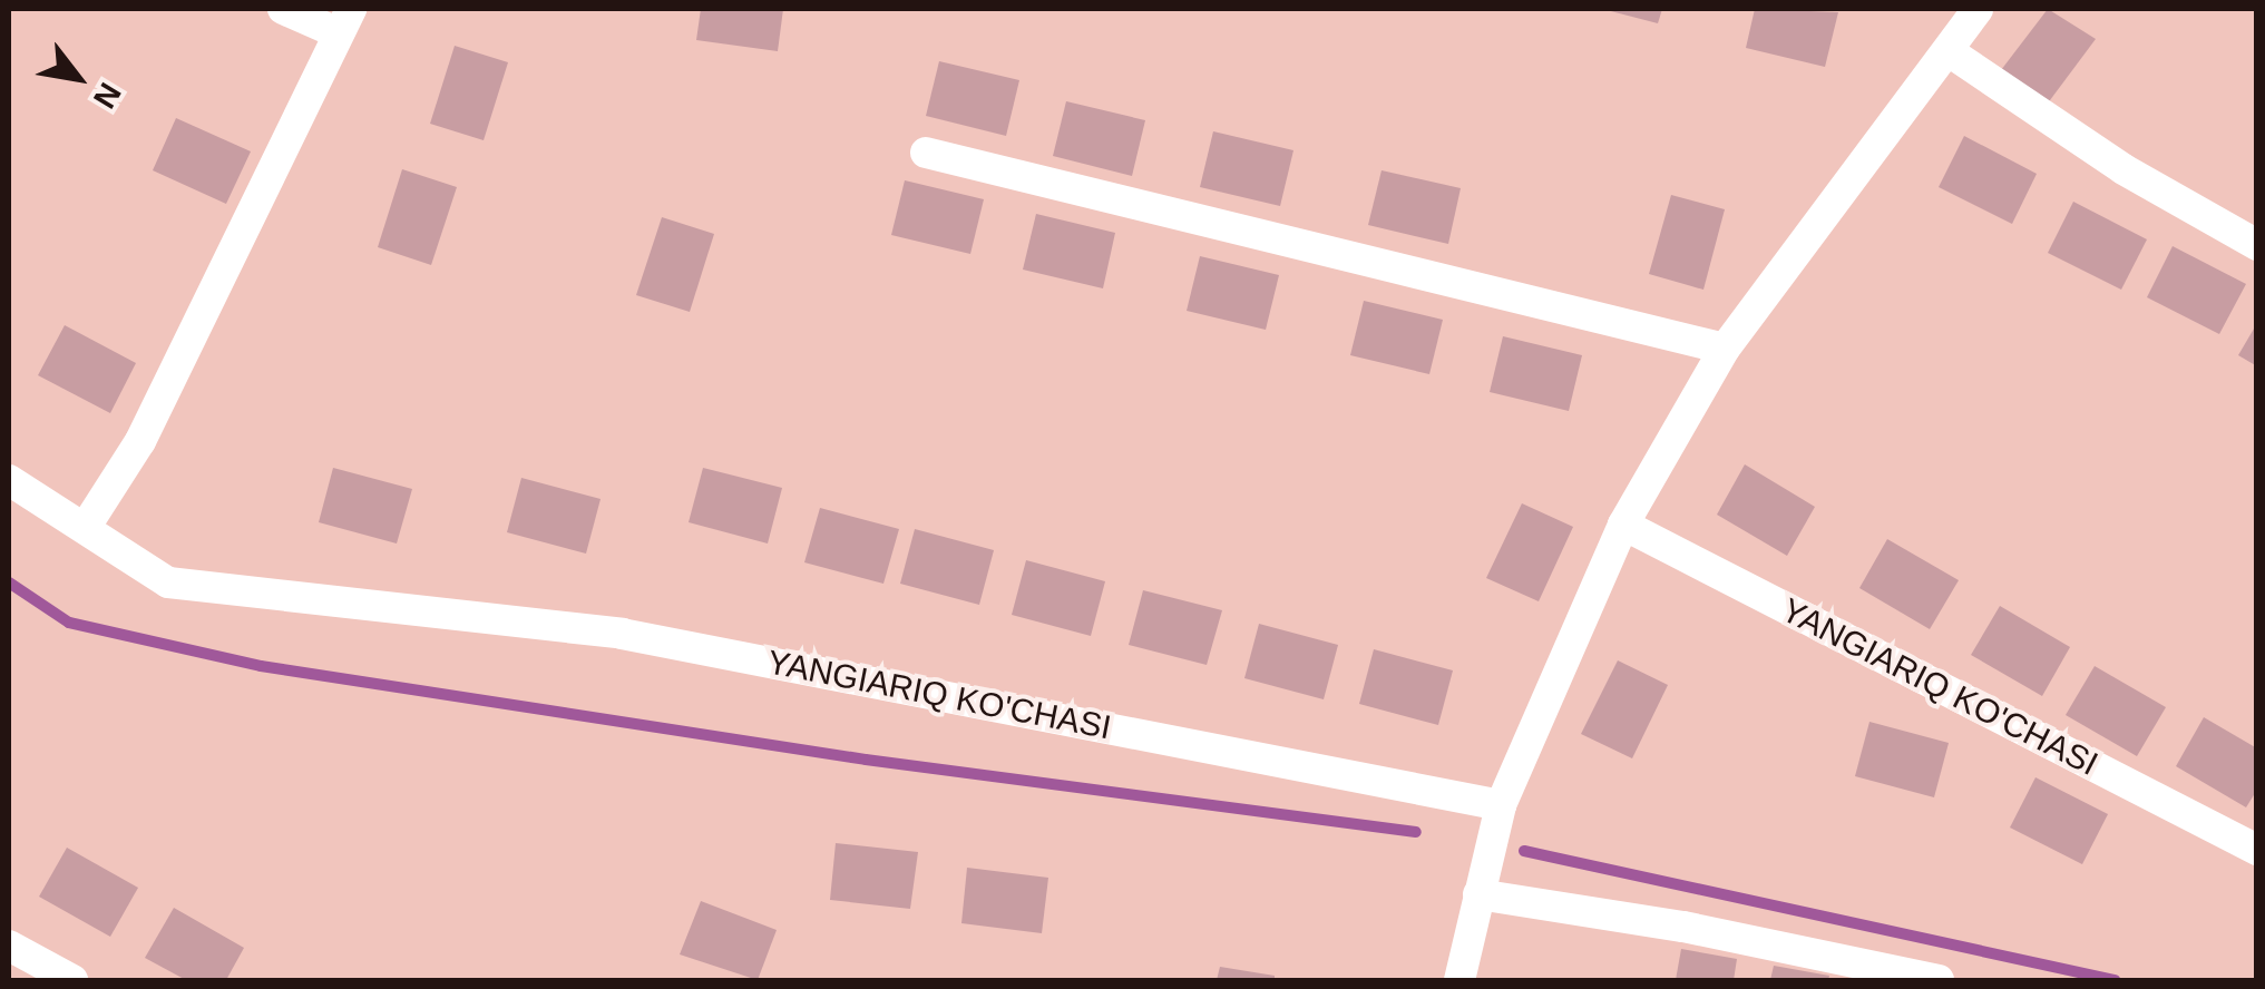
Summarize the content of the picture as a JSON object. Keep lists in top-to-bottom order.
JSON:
{
  "streets": {
    "street": ["YANGIARIQ KO'CHASI"]
  },
  "north": "bottom right"
}
